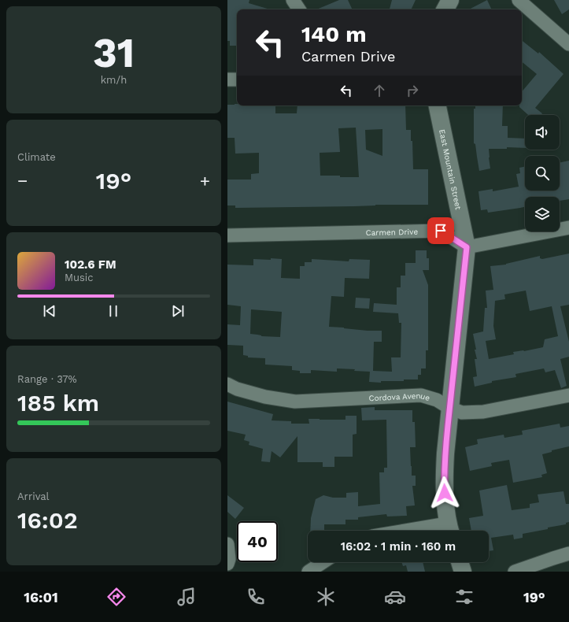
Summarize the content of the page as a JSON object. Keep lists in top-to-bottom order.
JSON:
{
  "streets": {
    "street": ["East Mountain Street", "Carmen Drive", "Cordova Avenue"]
  },
  "crossings": [
    ["East Mountain Street", "Carmen Drive"],
    ["East Mountain Street", "Cordova Avenue"]
  ],
  "page": {
    "tile": [
      ["31", "km/h"],
      "Climate",
      ["Range · 37%", "185 km"],
      ["Arrival", "16:02"]
    ],
    "turn": ["140 m", "Carmen Drive"],
    "heat": ["−", "19°", "+"],
    "song": ["102.6 FM", "Music"],
    "limit": "40",
    "trip": "16:02 · 1 min · 160 m",
    "tabs": ["16:01", "19°"]
  }
}
